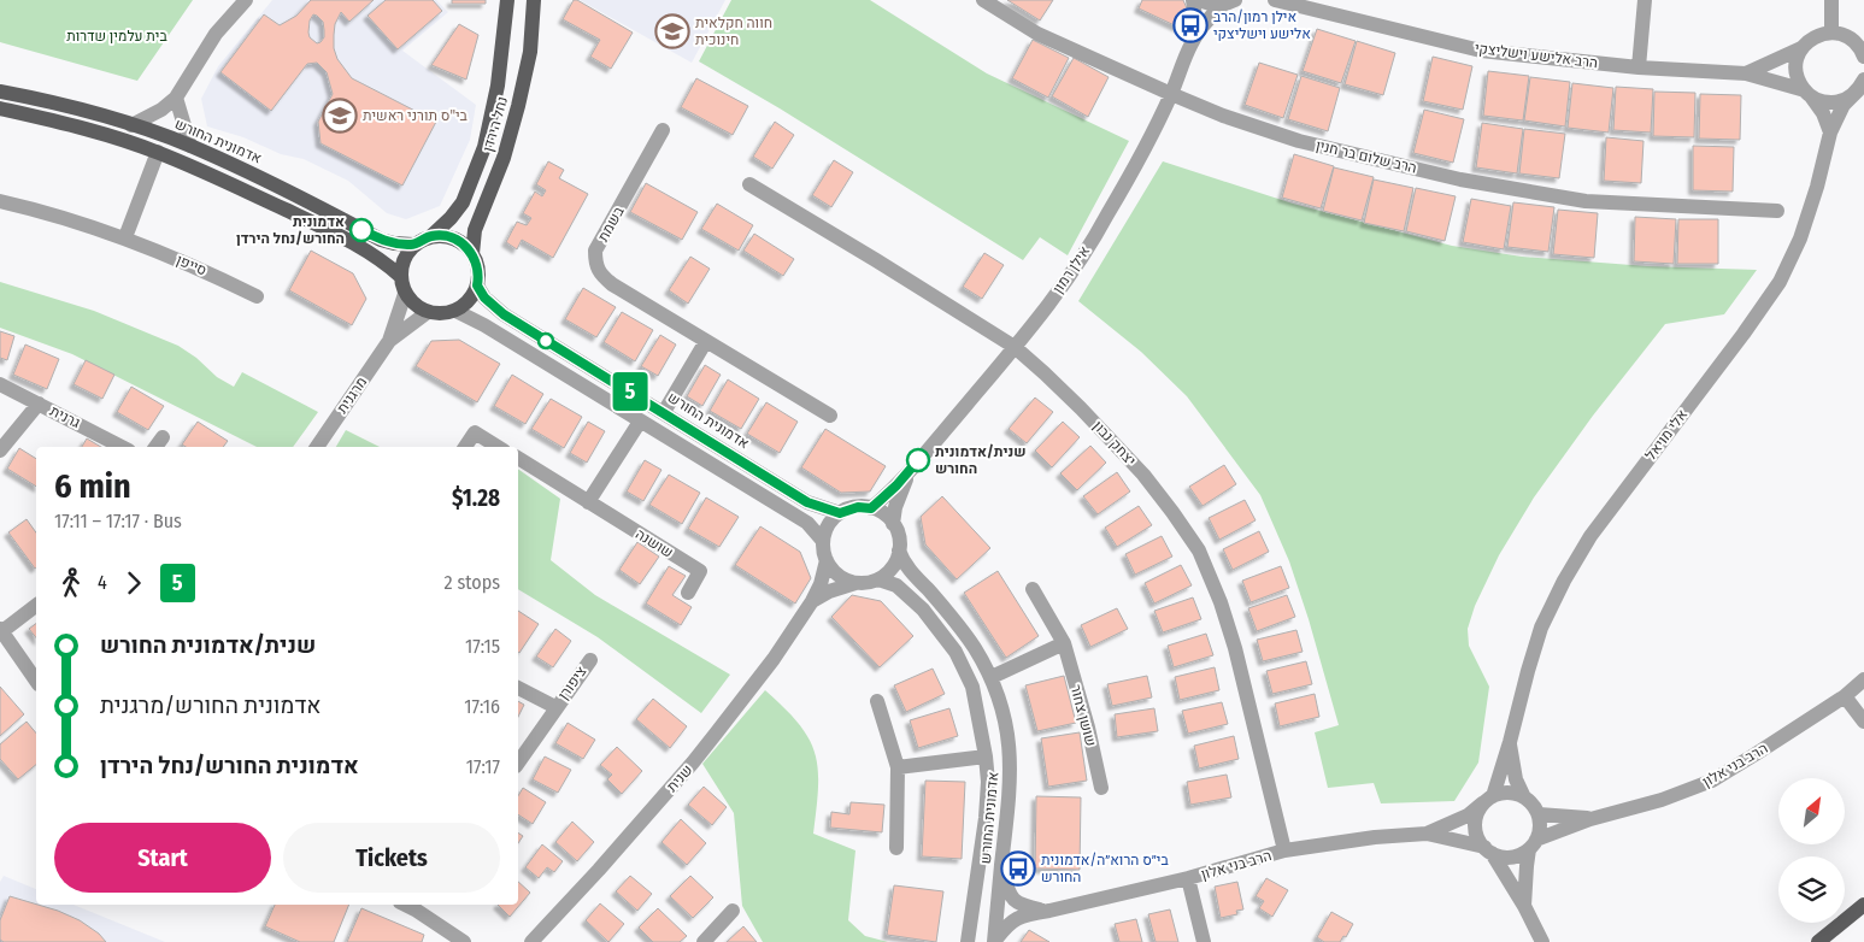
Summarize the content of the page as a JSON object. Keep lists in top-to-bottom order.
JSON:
{
  "streets": {
    "main road": ["נחל הירדן", "אדמונית החורש"],
    "street": [
      "הרב אלישע וישליצקי",
      "הרב שלום בר חנין",
      "בשמת",
      "סייפן",
      "אילן רמון",
      "מרגנית",
      "גרנית",
      "אלי מויאל",
      "יצחק נבון",
      "שושנה",
      "ציפורן",
      "שושן צחור",
      "הרב בני אלון",
      "שנית"
    ]
  },
  "crossings": [
    ["הרב אלישע וישליצקי", "אלי מויאל"],
    ["נחל הירדן", "אדמונית החורש"],
    ["נחל הירדן", "מרגנית"],
    ["אדמונית החורש", "אילן רמון"],
    ["אדמונית החורש", "מרגנית"],
    ["אדמונית החורש", "הרב בני אלון"],
    ["אדמונית החורש", "שנית"],
    ["הרב שלום בר חנין", "אילן רמון"],
    ["אילן רמון", "יצחק נבון"],
    ["אילן רמון", "שנית"],
    ["אלי מויאל", "הרב בני אלון"],
    ["יצחק נבון", "הרב בני אלון"]
  ],
  "parks": ["בית עלמין שדרות"],
  "places": {
    "bus stop": ["אילן רמון/הרב אלישע וישליצקי", "בי״ס הרוא״ה/אדמונית החורש"],
    "school or university": ["חווה חקלאית חינוכית", "בי\"ס תורני ראשית"],
    "other": ["אדמונית החורש/נחל הירדן", "שנית/אדמונית החורש"]
  },
  "lines": ["bus line 5"],
  "north": "top right",
  "page": {
    "on_map": "5",
    "heading": ["6 min", "17:11 – 17:17 · Bus", "$1.28"],
    "legs": ["4", "5", "2 stops"],
    "list": [
      {
        "name": "שנית/אדמונית החורש",
        "value": "17:15"
      },
      {
        "name": "אדמונית החורש/מרגנית",
        "value": "17:16"
      },
      {
        "name": "אדמונית החורש/נחל הירדן",
        "value": "17:17"
      }
    ],
    "buttons": ["Start", "Tickets"]
  }
}
